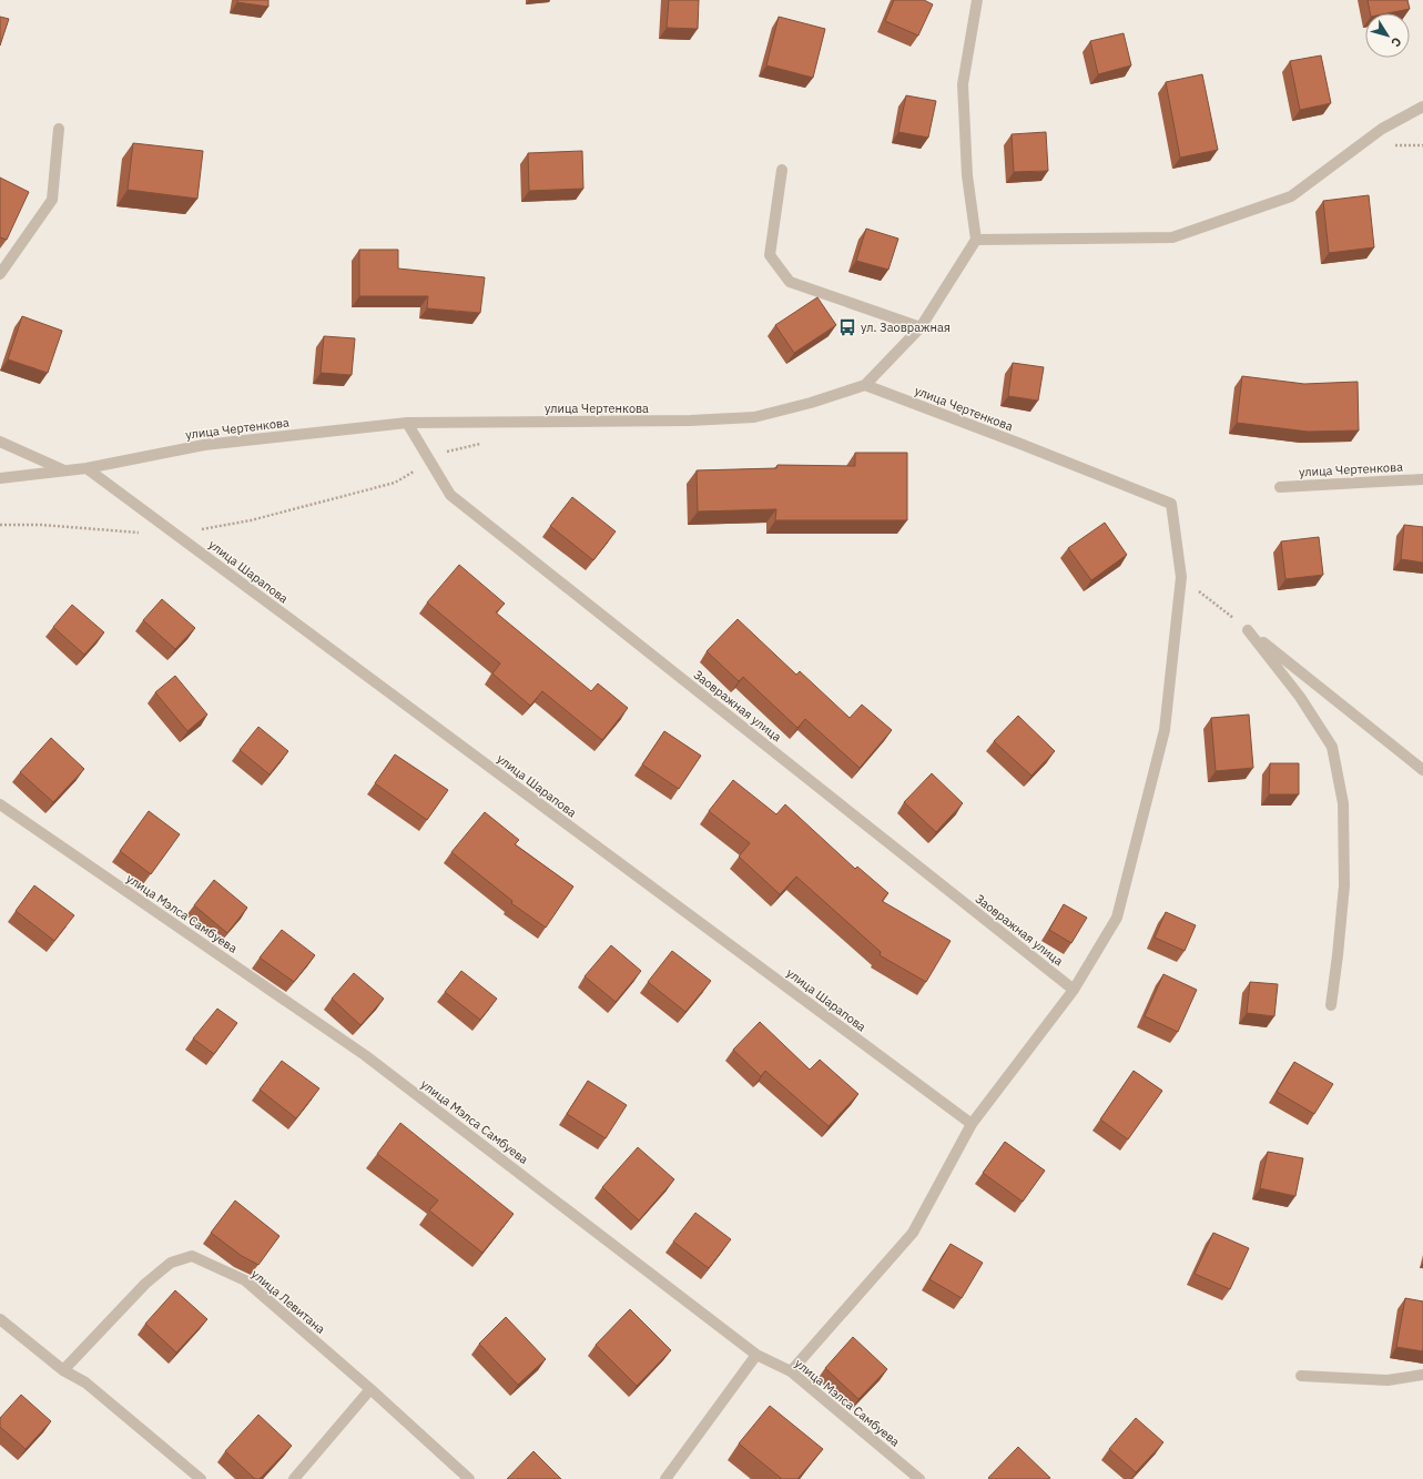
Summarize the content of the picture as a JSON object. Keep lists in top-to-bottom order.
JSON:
{
  "streets": {
    "street": [
      "улица Чертенкова",
      "улица Шарапова",
      "Заовражная улица",
      "улица Мэлса Самбуева",
      "улица Левитана"
    ]
  },
  "crossings": [
    ["улица Чертенкова", "улица Шарапова"],
    ["улица Чертенкова", "Заовражная улица"]
  ],
  "places": {
    "bus stop": ["ул. Заовражная"]
  },
  "north": "bottom right"
}
